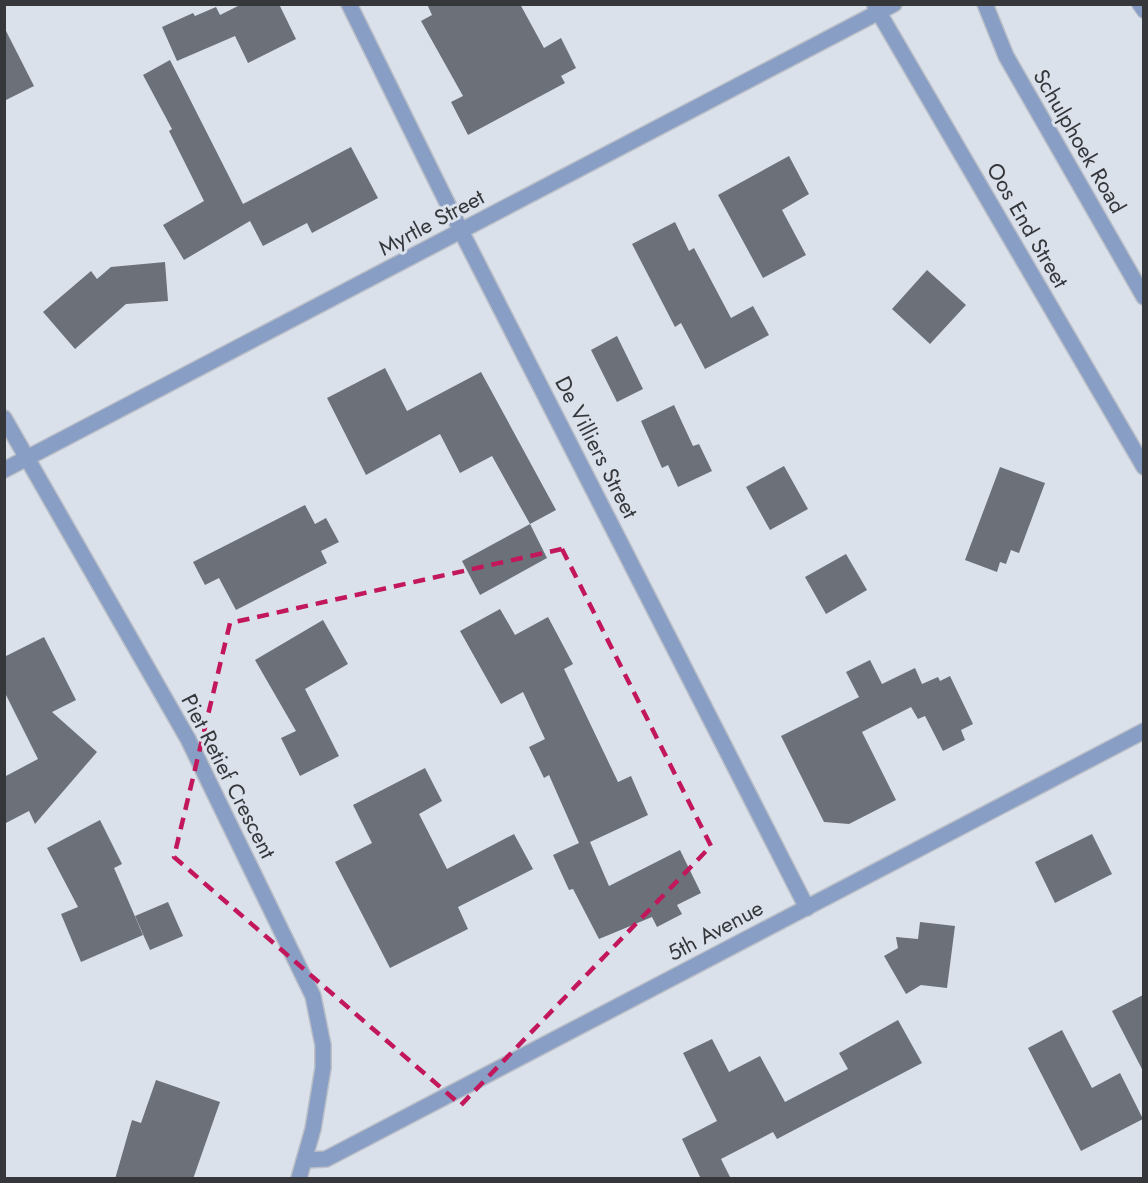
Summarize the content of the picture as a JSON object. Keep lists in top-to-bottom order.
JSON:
{
  "streets": {
    "street": [
      "Schulphoek Road",
      "Myrtle Street",
      "Oos End Street",
      "De Villiers Street",
      "Piet Retief Crescent",
      "5th Avenue"
    ]
  },
  "crossings": [
    ["Myrtle Street", "Oos End Street"],
    ["Myrtle Street", "De Villiers Street"],
    ["Myrtle Street", "Piet Retief Crescent"],
    ["De Villiers Street", "5th Avenue"],
    ["Piet Retief Crescent", "5th Avenue"]
  ]
}
